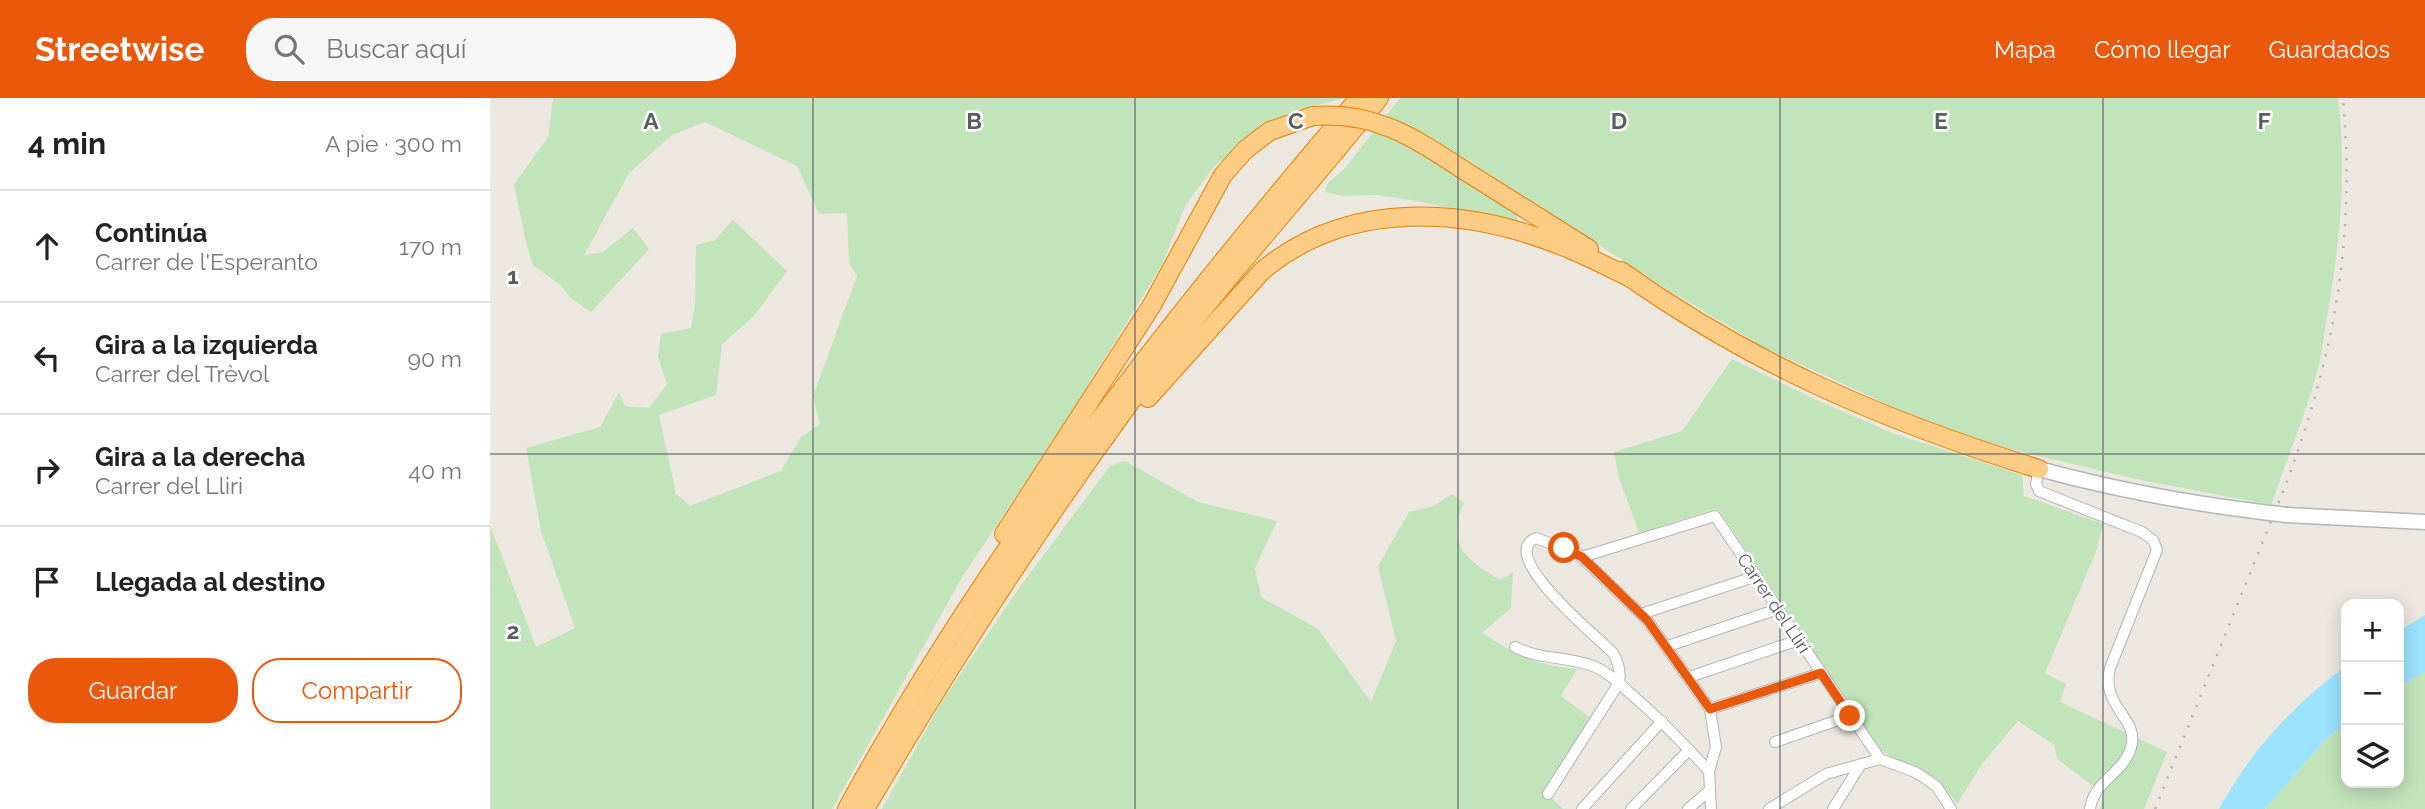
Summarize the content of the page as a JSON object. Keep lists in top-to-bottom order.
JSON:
{
  "streets": {
    "street": ["Carrer del Lliri"]
  },
  "page": {
    "header": "Streetwise",
    "search": "Buscar aquí",
    "nav": ["Mapa", "Cómo llegar", "Guardados"],
    "heading": ["4 min", "A pie · 300 m"],
    "list": [
      ["Continúa", "Carrer de l'Esperanto", "170 m"],
      ["Gira a la izquierda", "Carrer del Trèvol", "90 m"],
      ["Gira a la derecha", "Carrer del Lliri", "40 m"],
      "Llegada al destino"
    ],
    "map_buttons": ["+", "−"],
    "buttons": ["Guardar", "Compartir"]
  },
  "grid": {
    "columns": [
      "A",
      "B",
      "C",
      "D",
      "E",
      "F"
    ],
    "rows": ["1", "2"]
  }
}
